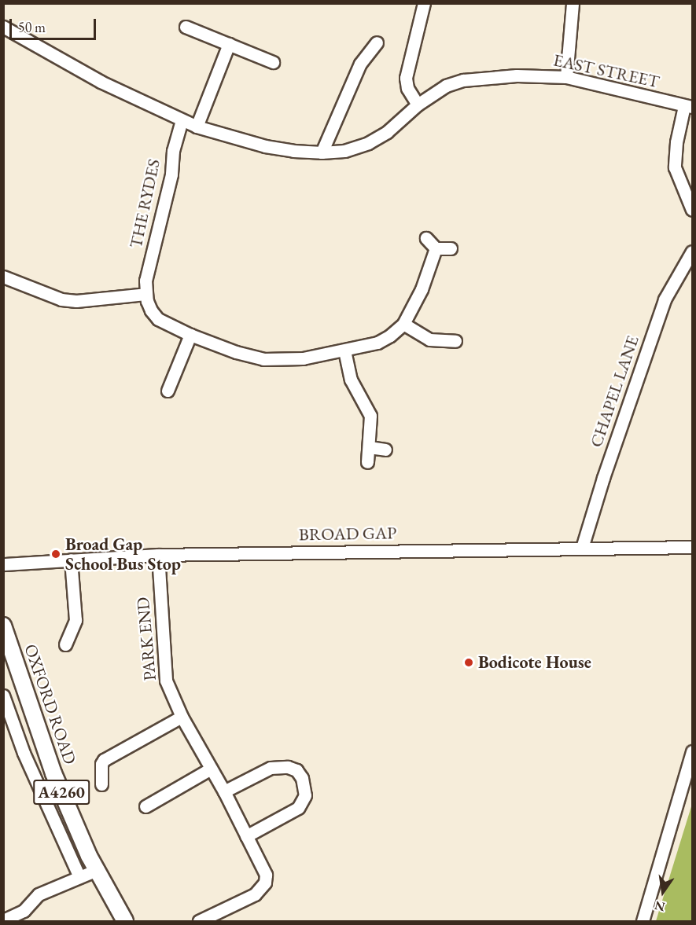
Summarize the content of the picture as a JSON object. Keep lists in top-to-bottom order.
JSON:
{
  "streets": {
    "main road": ["OXFORD ROAD", "A4260"],
    "street": [
      "EAST STREET",
      "THE RYDES",
      "CHAPEL LANE",
      "BROAD GAP",
      "PARK END"
    ]
  },
  "crossings": [
    ["EAST STREET", "THE RYDES"],
    ["CHAPEL LANE", "BROAD GAP"],
    ["BROAD GAP", "PARK END"]
  ],
  "places": ["Broad Gap School Bus Stop", "Bodicote House"],
  "scale_bar": "50 m",
  "north": "bottom"
}
